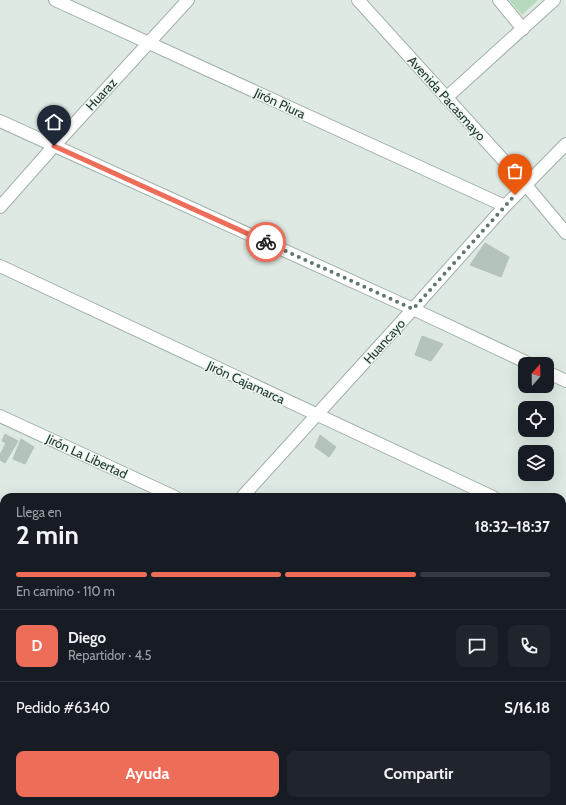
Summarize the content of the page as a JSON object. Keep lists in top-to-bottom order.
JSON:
{
  "streets": {
    "street": [
      "Huaraz",
      "Avenida Pacasmayo",
      "Jirón Piura",
      "Huancayo",
      "Jirón Cajamarca",
      "Jirón La Libertad"
    ]
  },
  "crossings": [
    ["Huaraz", "Jirón Piura"],
    ["Avenida Pacasmayo", "Huancayo"],
    ["Jirón Piura", "Huancayo"],
    ["Huancayo", "Jirón Cajamarca"]
  ],
  "north": "top",
  "page": {
    "heading": ["2 min", "Llega en", "18:32–18:37"],
    "panel": [
      "Diego",
      "Repartidor · 4.5",
      "Pedido #6340",
      "S/16.18"
    ],
    "bar": "En camino · 110 m",
    "round": "D",
    "buttons": ["Ayuda", "Compartir"]
  }
}
